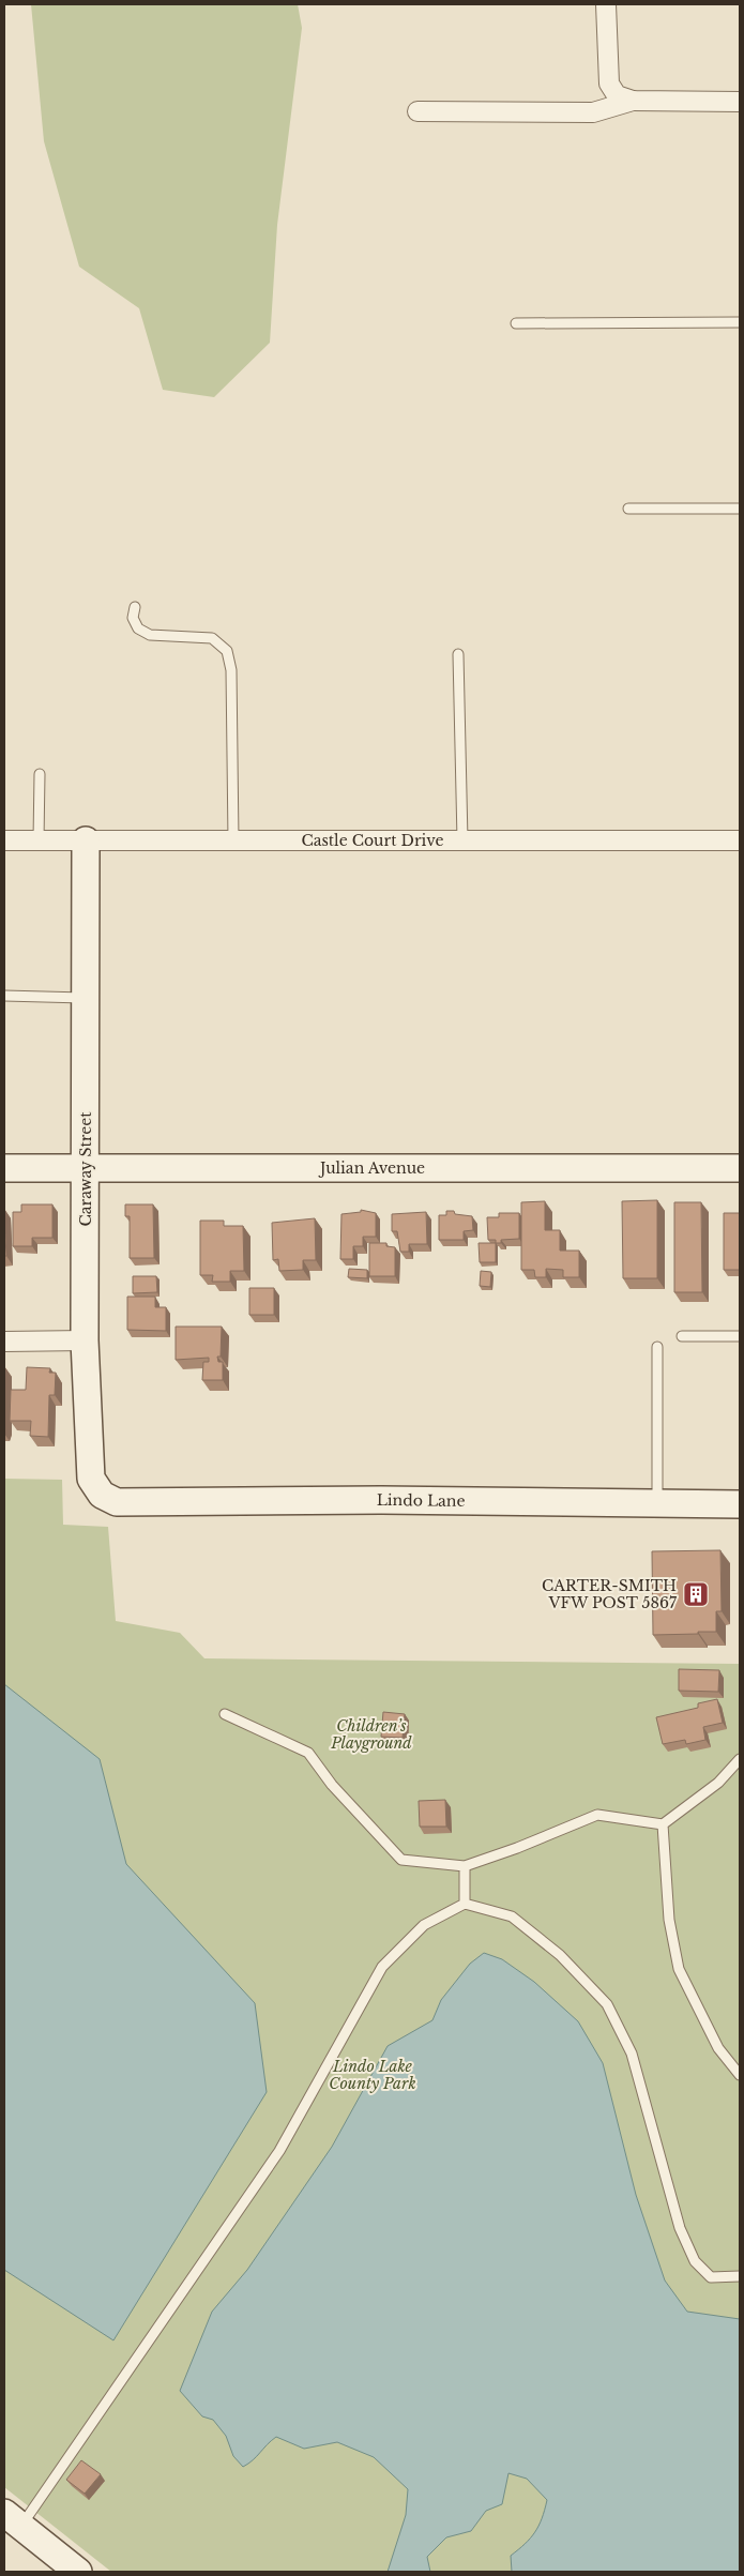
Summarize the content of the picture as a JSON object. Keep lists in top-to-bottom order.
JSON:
{
  "streets": {
    "street": [
      "Castle Court Drive",
      "Julian Avenue",
      "Caraway Street",
      "Lindo Lane"
    ]
  },
  "crossings": [
    ["Castle Court Drive", "Caraway Street"],
    ["Julian Avenue", "Caraway Street"],
    ["Caraway Street", "Lindo Lane"]
  ],
  "parks": ["Children’s Playground", "Lindo Lake County Park"],
  "places": {
    "building": ["CARTER-SMITH VFW POST 5867"]
  }
}
